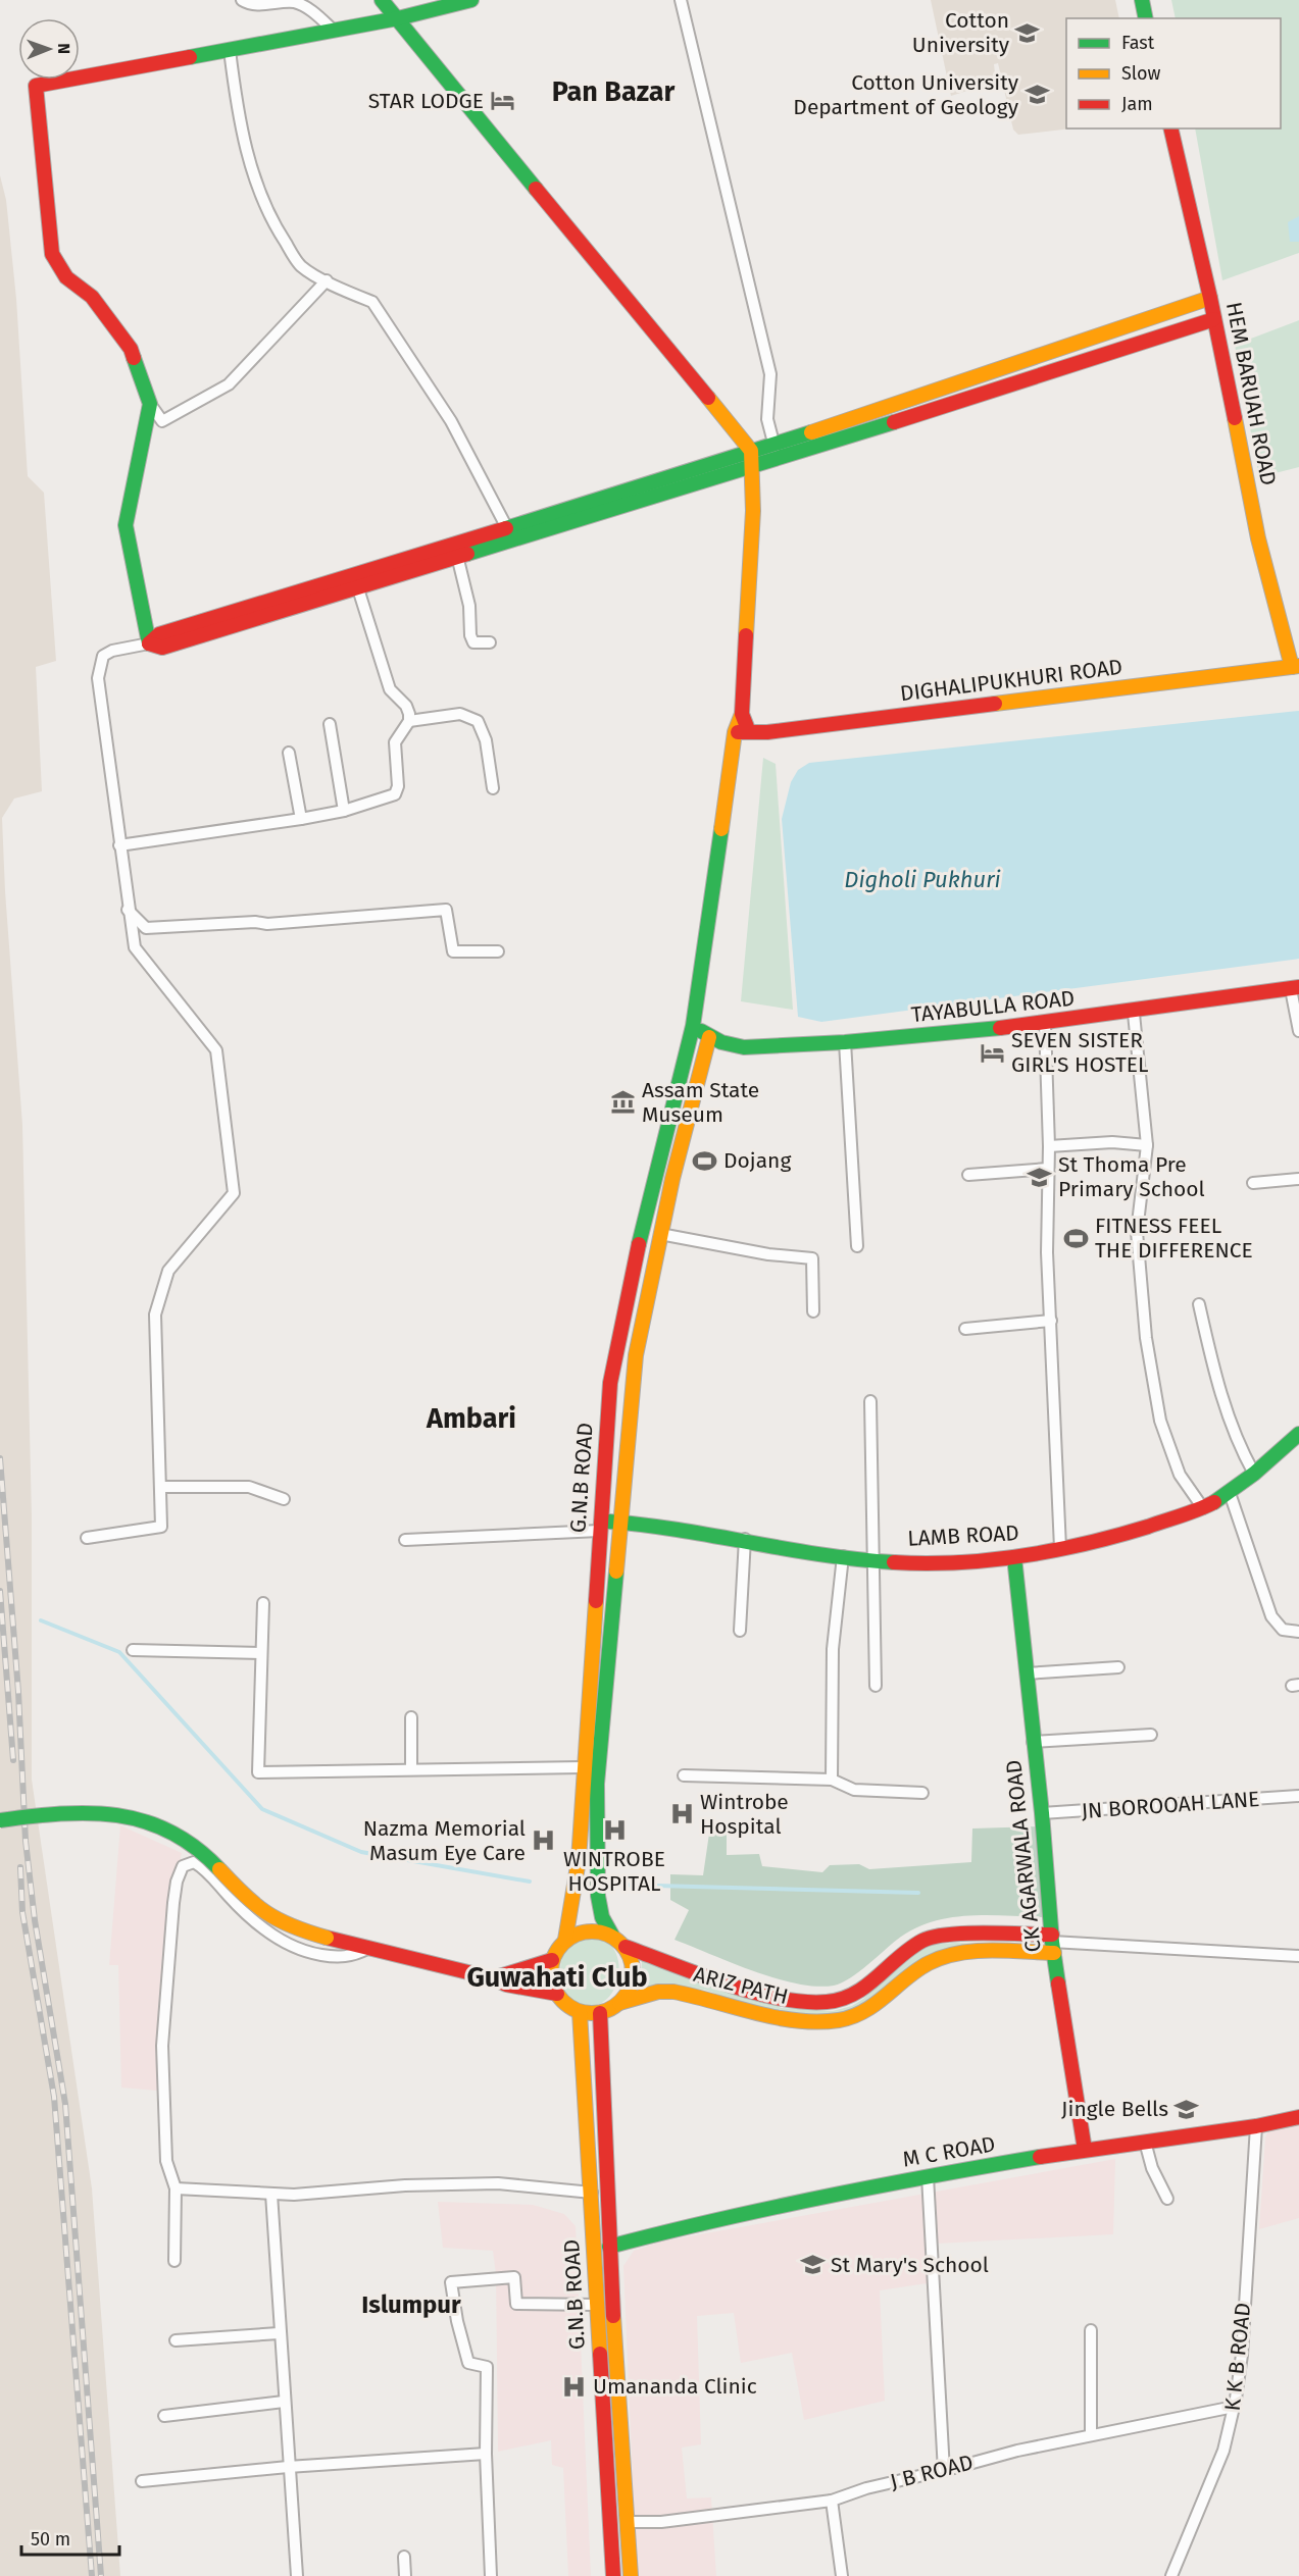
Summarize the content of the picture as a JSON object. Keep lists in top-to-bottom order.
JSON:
{
  "streets": {
    "street": [
      "HEM BARUAH ROAD",
      "DIGHALIPUKHURI ROAD",
      "TAYABULLA ROAD",
      "G.N.B ROAD",
      "LAMB ROAD",
      "JN BOROOAH LANE",
      "CK AGARWALA ROAD",
      "ARIZ PATH",
      "M C ROAD",
      "K K B ROAD",
      "J B ROAD"
    ]
  },
  "crossings": [
    ["HEM BARUAH ROAD", "DIGHALIPUKHURI ROAD"],
    ["DIGHALIPUKHURI ROAD", "G.N.B ROAD"],
    ["TAYABULLA ROAD", "G.N.B ROAD"],
    ["G.N.B ROAD", "LAMB ROAD"],
    ["G.N.B ROAD", "ARIZ PATH"],
    ["G.N.B ROAD", "M C ROAD"],
    ["G.N.B ROAD", "J B ROAD"],
    ["LAMB ROAD", "CK AGARWALA ROAD"],
    ["JN BOROOAH LANE", "CK AGARWALA ROAD"],
    ["CK AGARWALA ROAD", "ARIZ PATH"],
    ["CK AGARWALA ROAD", "M C ROAD"],
    ["M C ROAD", "K K B ROAD"],
    ["K K B ROAD", "J B ROAD"]
  ],
  "districts": [
    "Pan Bazar",
    "Ambari",
    "Guwahati Club",
    "Islumpur"
  ],
  "water": ["Digholi Pukhuri"],
  "places": {
    "school or university": [
      "Cotton University",
      "Cotton University Department of Geology",
      "St Thoma Pre Primary School",
      "Jingle Bells",
      "St Mary's School"
    ],
    "hotel": ["STAR LODGE", "SEVEN SISTER GIRL'S HOSTEL"],
    "museum": ["Assam State Museum"],
    "sports": ["Dojang", "FITNESS FEEL THE DIFFERENCE"],
    "hospital": [
      "Wintrobe Hospital",
      "WINTROBE HOSPITAL",
      "Nazma Memorial Masum Eye Care",
      "Umananda Clinic"
    ]
  },
  "legend": ["Fast", "Slow", "Jam"],
  "scale_bar": "50 m",
  "north": "right"
}
